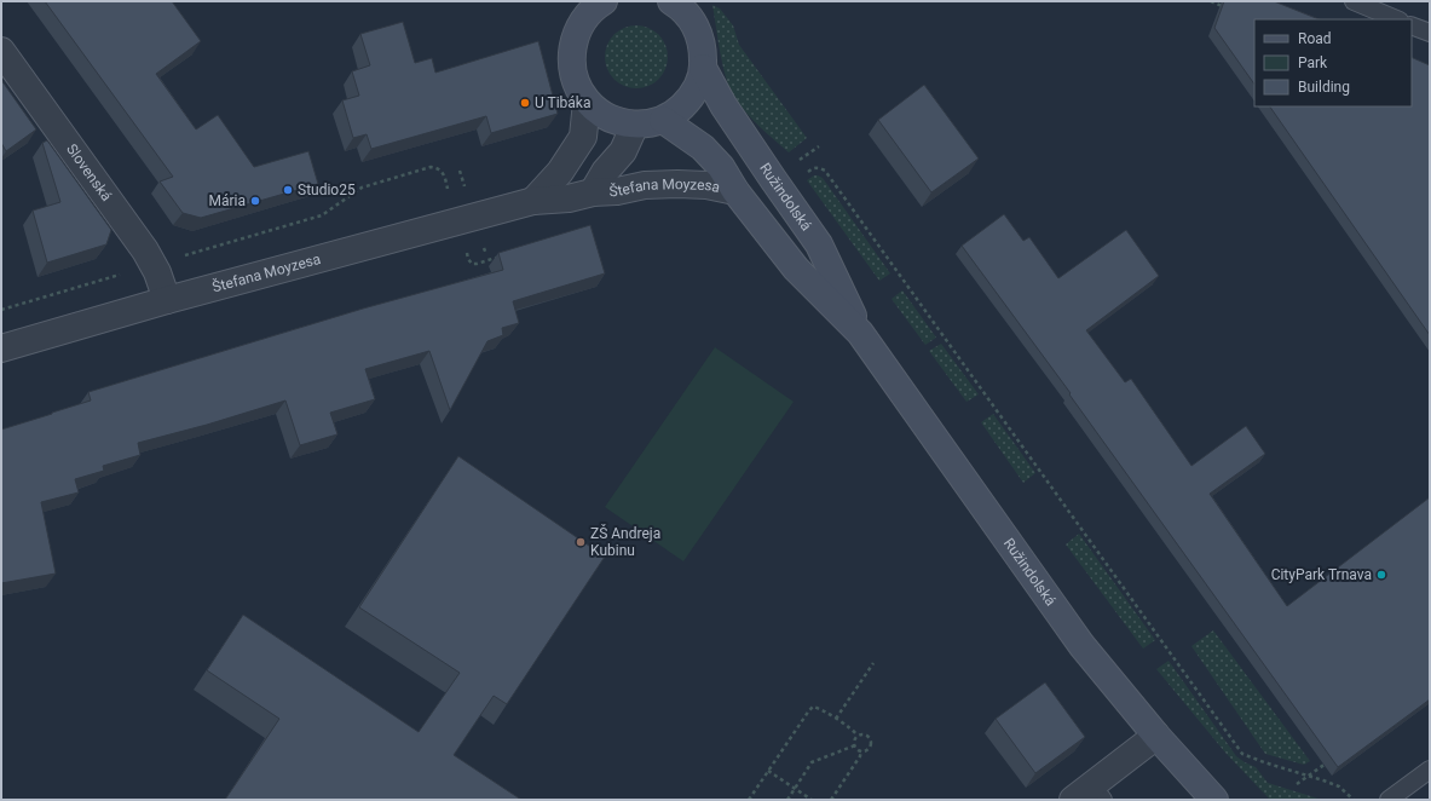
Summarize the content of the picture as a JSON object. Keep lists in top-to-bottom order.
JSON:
{
  "streets": {
    "main road": ["Ružindolská"],
    "street": ["Slovenská", "Štefana Moyzesa"]
  },
  "crossings": [
    ["Slovenská", "Štefana Moyzesa"],
    ["Štefana Moyzesa", "Ružindolská"]
  ],
  "places": [
    "U Tibáka",
    "Studio25",
    "Mária",
    "ZŠ Andreja Kubinu",
    "CityPark Trnava"
  ],
  "legend": ["Road", "Park", "Building"]
}
